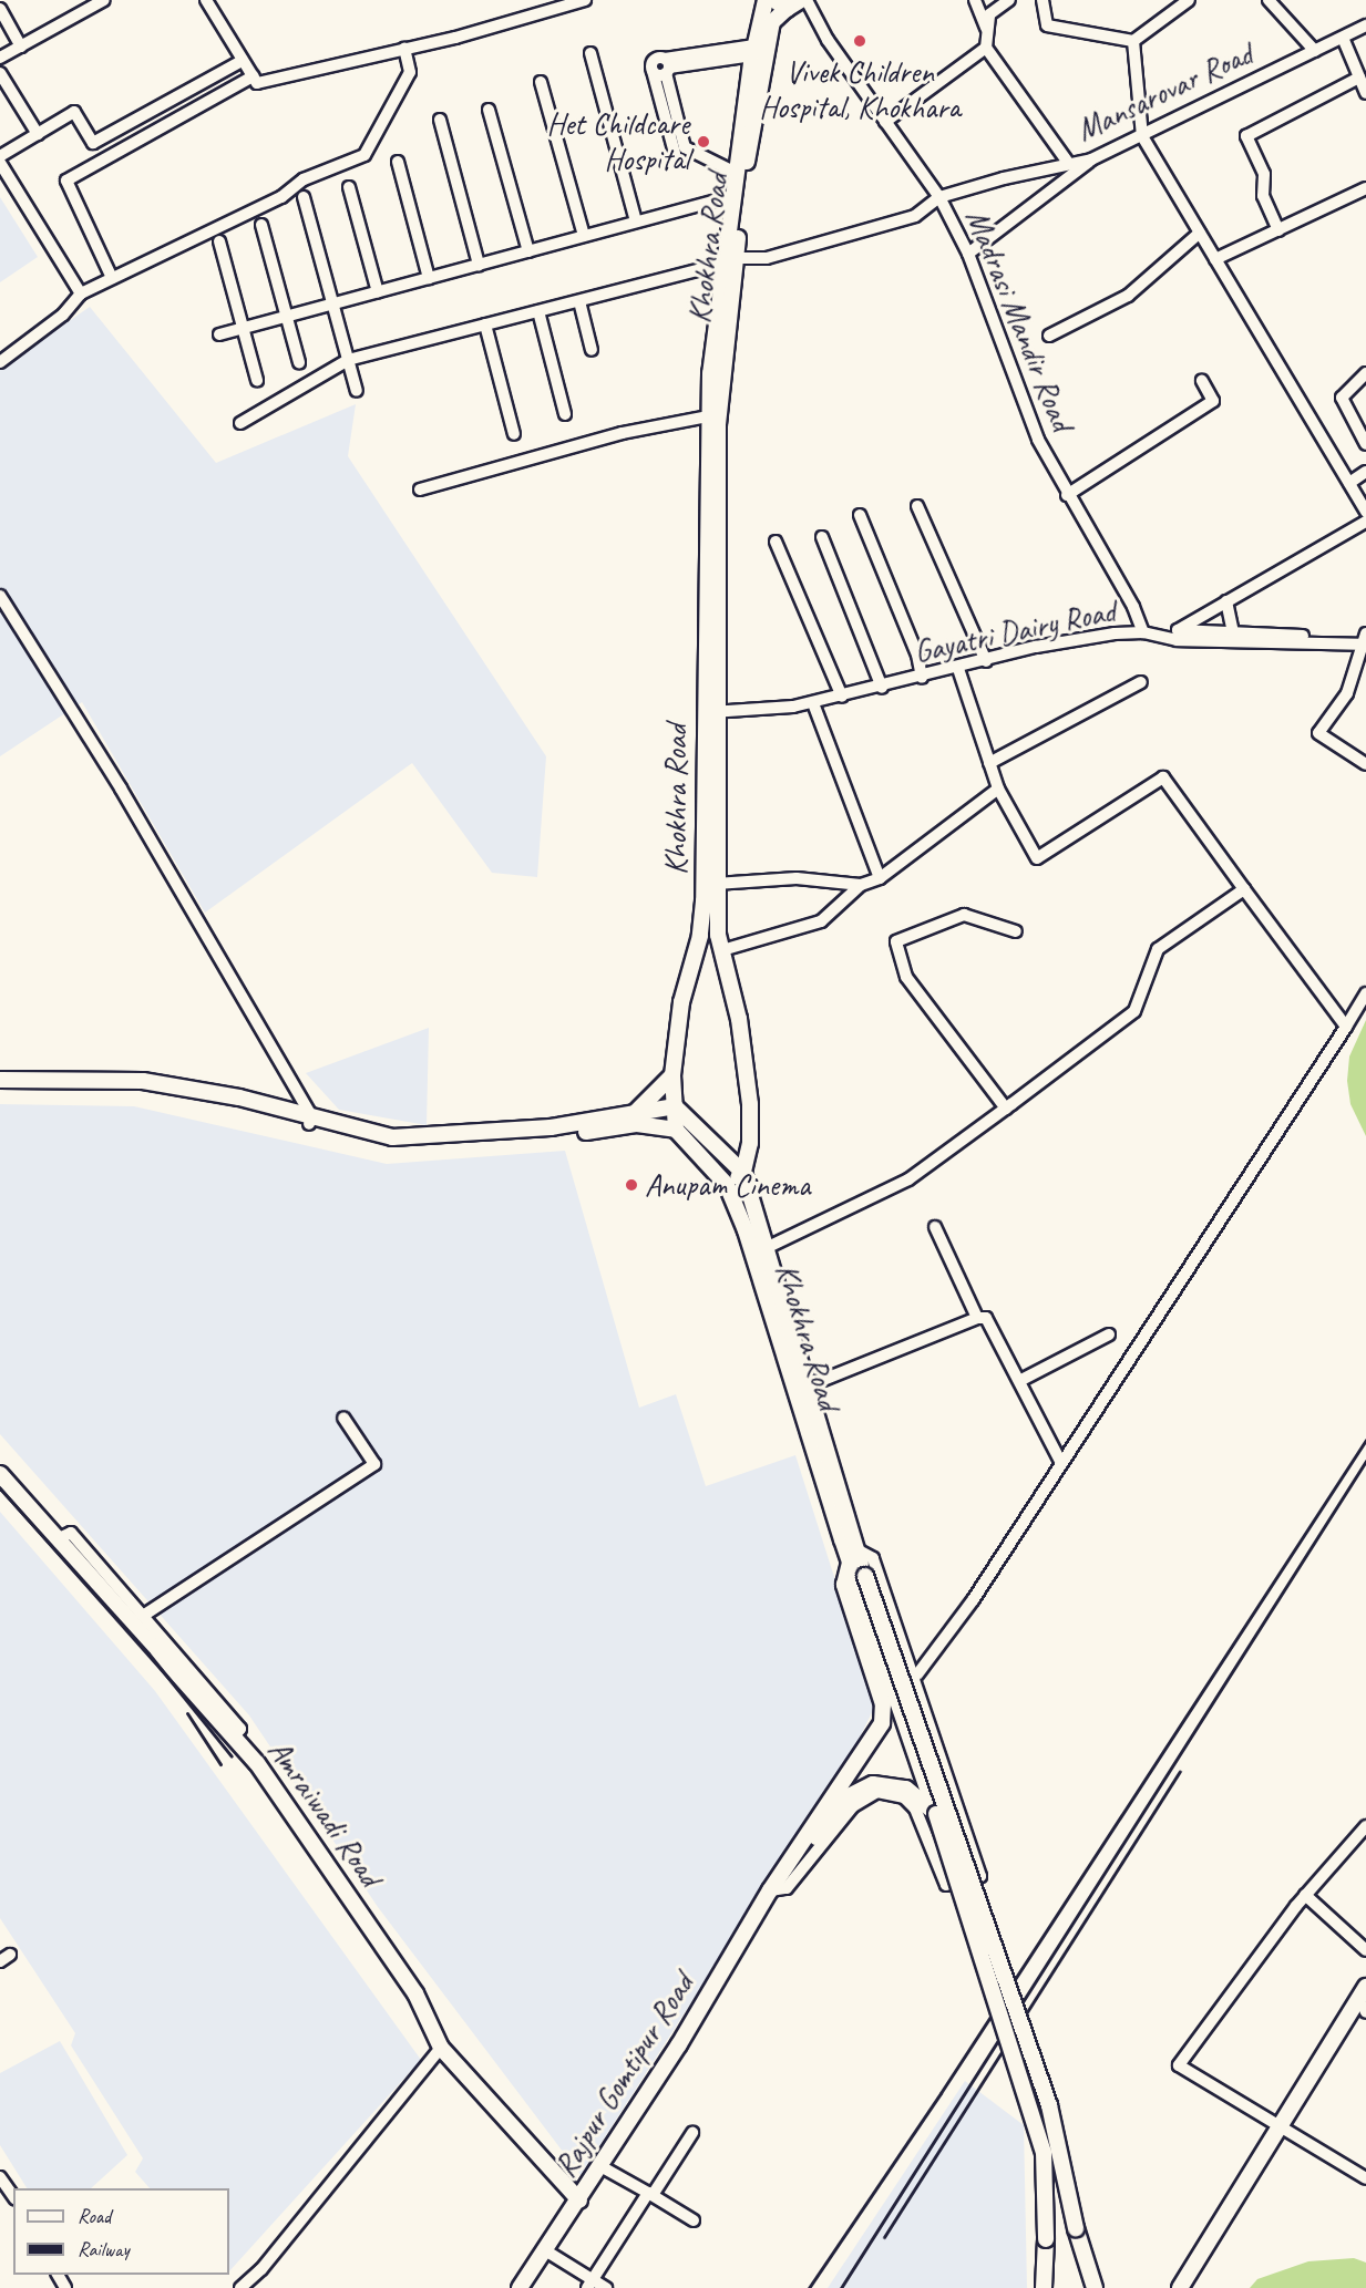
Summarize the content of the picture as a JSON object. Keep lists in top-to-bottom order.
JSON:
{
  "streets": {
    "main road": ["Khokhra Road", "Amraiwadi Road", "Rajpur Gomtipur Road"],
    "street": ["Mansarovar Road", "Madrasi Mandir Road", "Gayatri Dairy Road"]
  },
  "crossings": [
    ["Mansarovar Road", "Madrasi Mandir Road"],
    ["Khokhra Road", "Madrasi Mandir Road"],
    ["Khokhra Road", "Gayatri Dairy Road"],
    ["Madrasi Mandir Road", "Gayatri Dairy Road"],
    ["Amraiwadi Road", "Rajpur Gomtipur Road"]
  ],
  "places": ["Vivek Children Hospital, Khokhara", "Het Childcare Hospital", "Anupam Cinema"],
  "legend": ["Road", "Railway"]
}
